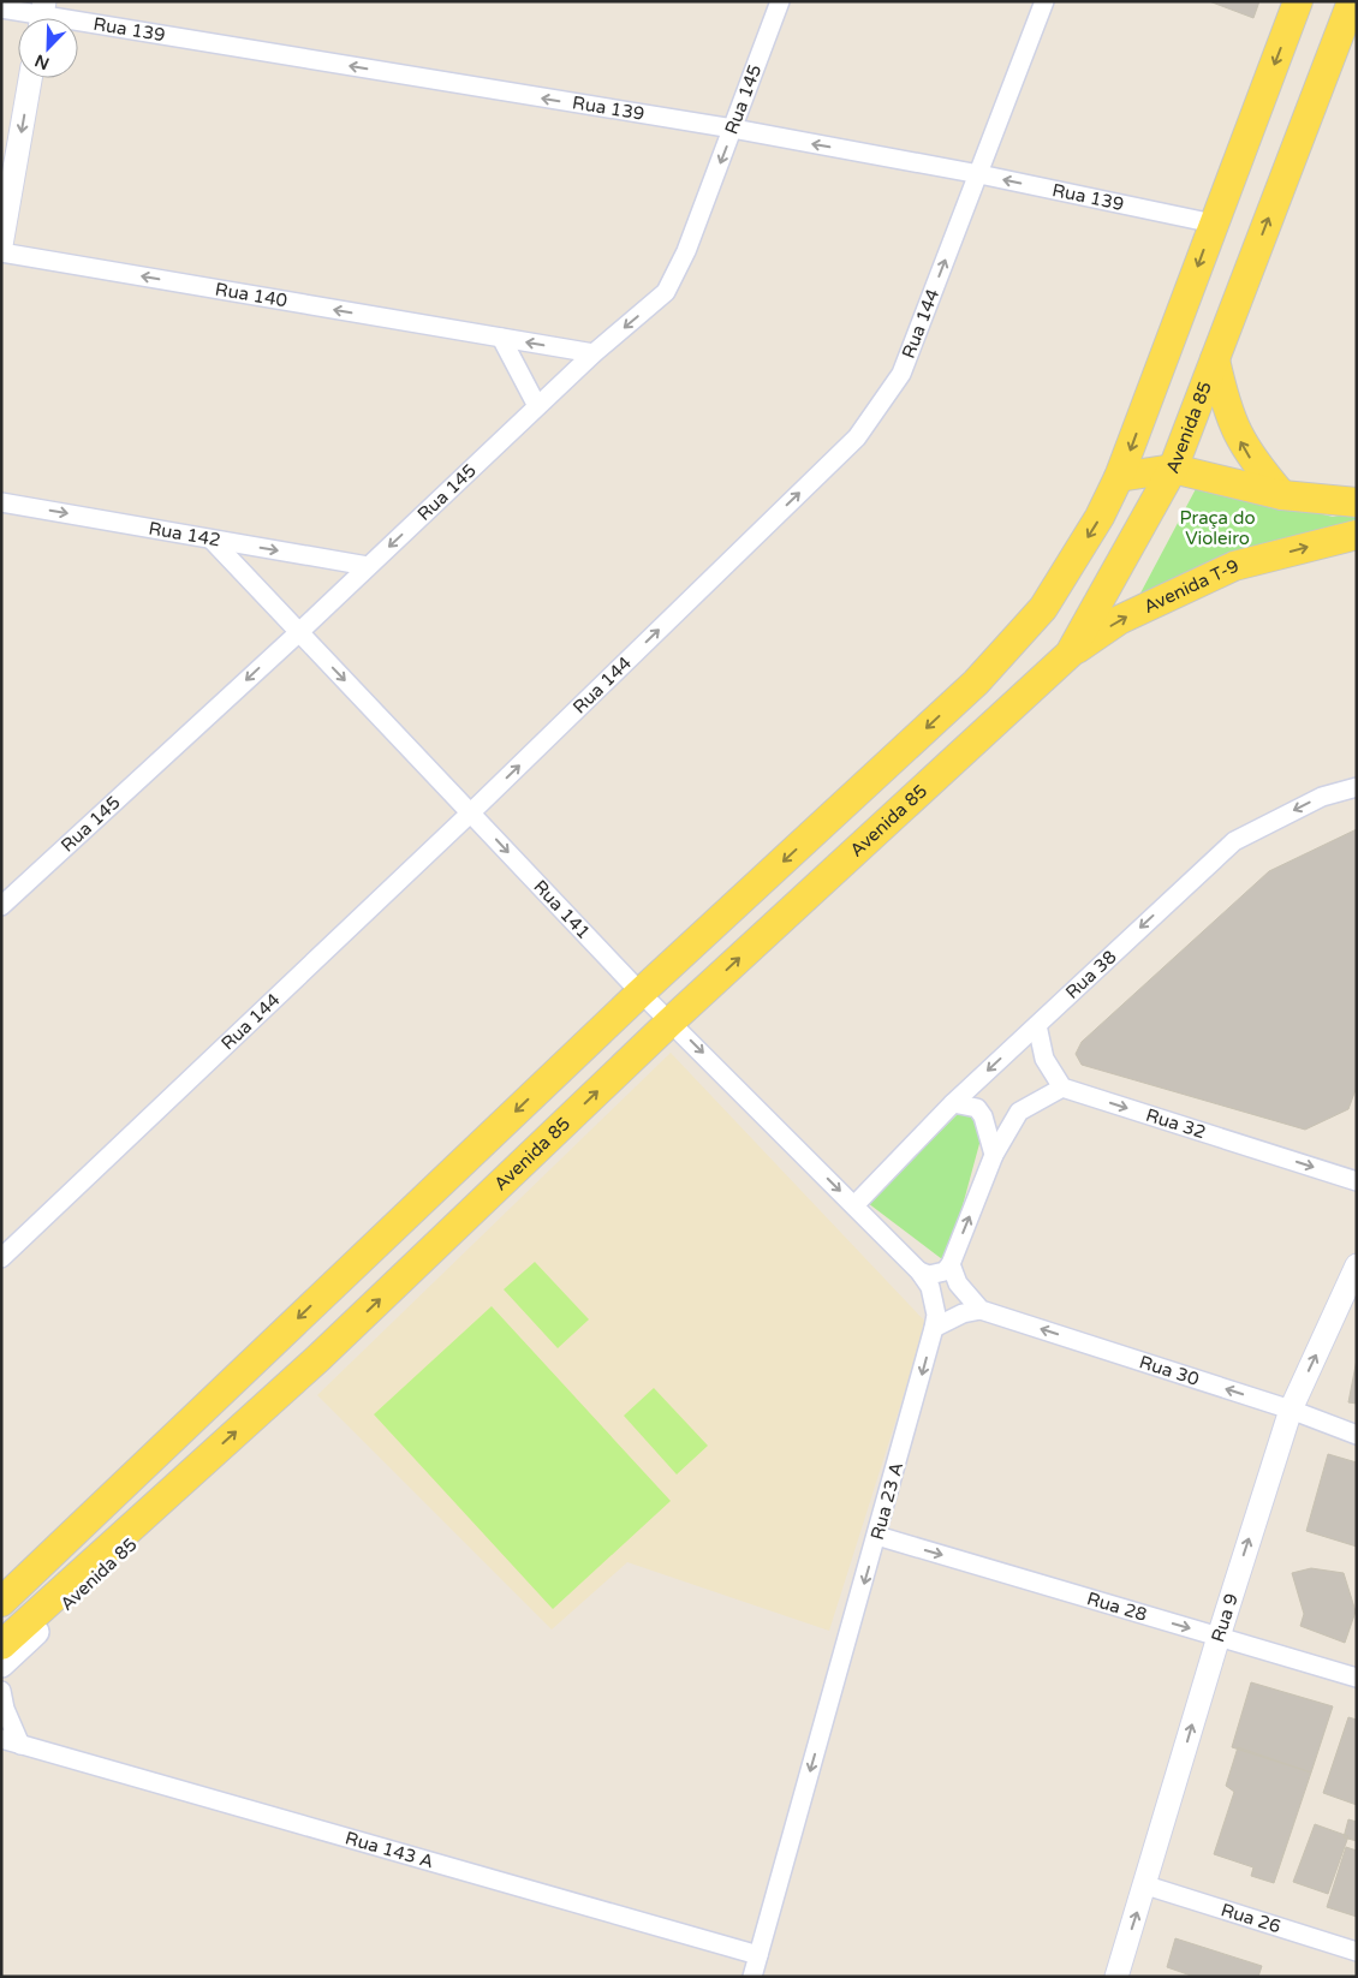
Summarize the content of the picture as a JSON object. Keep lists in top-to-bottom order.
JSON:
{
  "streets": {
    "main road": ["Avenida 85", "Avenida T-9"],
    "street": [
      "Rua 139",
      "Rua 145",
      "Rua 140",
      "Rua 144",
      "Rua 142",
      "Rua 141",
      "Rua 38",
      "Rua 32",
      "Rua 30",
      "Rua 23 A",
      "Rua 28",
      "Rua 9",
      "Rua 143 A",
      "Rua 26"
    ]
  },
  "crossings": [
    ["Rua 139", "Rua 145"],
    ["Rua 139", "Rua 144"],
    ["Rua 145", "Rua 140"],
    ["Rua 145", "Rua 142"],
    ["Rua 145", "Rua 141"],
    ["Rua 144", "Rua 141"],
    ["Avenida 85", "Avenida T-9"],
    ["Avenida 85", "Rua 141"],
    ["Rua 142", "Rua 141"],
    ["Rua 141", "Rua 38"],
    ["Rua 141", "Rua 23 A"],
    ["Rua 30", "Rua 9"],
    ["Rua 23 A", "Rua 28"],
    ["Rua 23 A", "Rua 143 A"],
    ["Rua 28", "Rua 9"],
    ["Rua 9", "Rua 26"]
  ],
  "one_way": [
    "Rua 139",
    "Rua 145",
    "Rua 140",
    "Rua 144",
    "Rua 142",
    "Rua 141",
    "Rua 38",
    "Rua 32",
    "Rua 30",
    "Rua 23 A",
    "Rua 28",
    "Rua 9"
  ],
  "parks": ["Praça do Violeiro"],
  "north": "bottom left"
}
